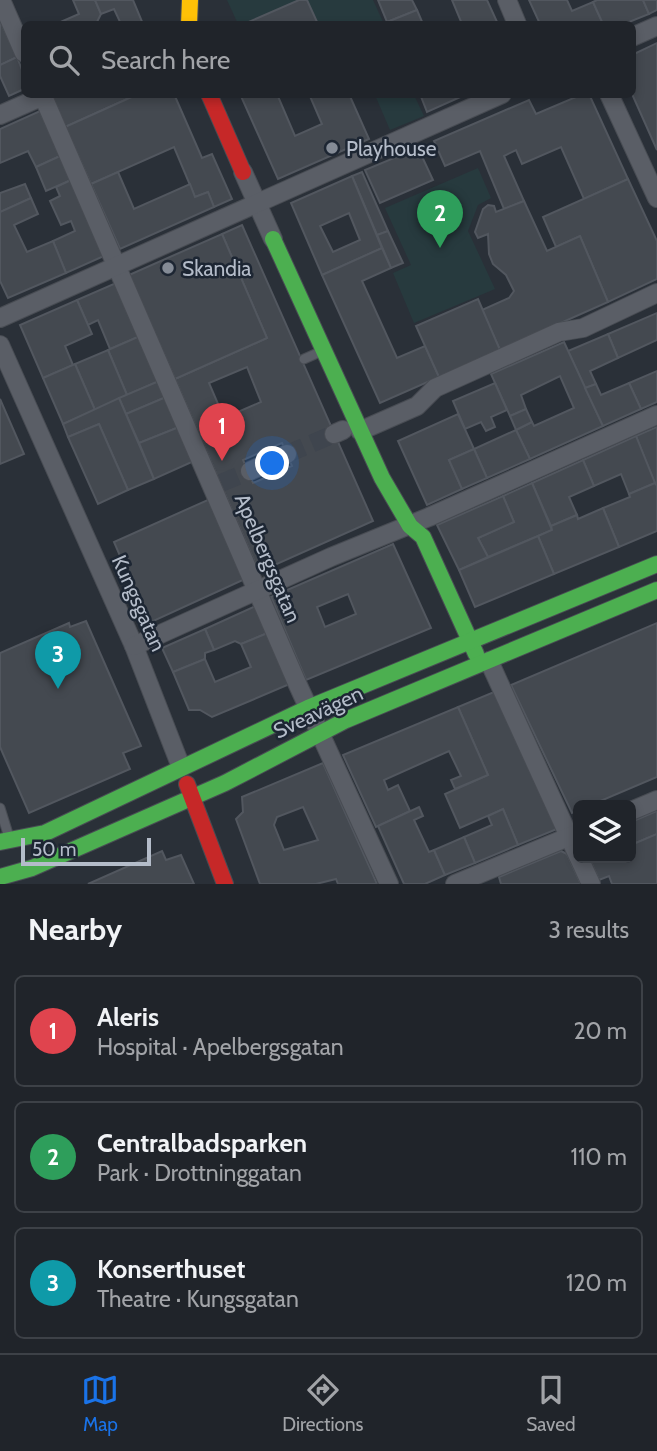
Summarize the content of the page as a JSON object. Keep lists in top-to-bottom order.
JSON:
{
  "streets": {
    "main road": ["Kungsgatan", "Sveavägen"],
    "street": ["Apelbergsgatan"]
  },
  "crossings": [
    ["Apelbergsgatan", "Sveavägen"],
    ["Kungsgatan", "Sveavägen"]
  ],
  "places": ["Playhouse", "Skandia"],
  "scale_bar": "50 m",
  "page": {
    "search": "Search here",
    "pins": ["2", "1", "3"],
    "scale": "50 m",
    "heading": ["Nearby", "3 results"],
    "list": [
      {
        "mark": "1",
        "name": "Aleris",
        "note": "Hospital · Apelbergsgatan",
        "value": "20 m"
      },
      {
        "mark": "2",
        "name": "Centralbadsparken",
        "note": "Park · Drottninggatan",
        "value": "110 m"
      },
      {
        "mark": "3",
        "name": "Konserthuset",
        "note": "Theatre · Kungsgatan",
        "value": "120 m"
      }
    ],
    "nav": ["Map", "Directions", "Saved"]
  }
}
